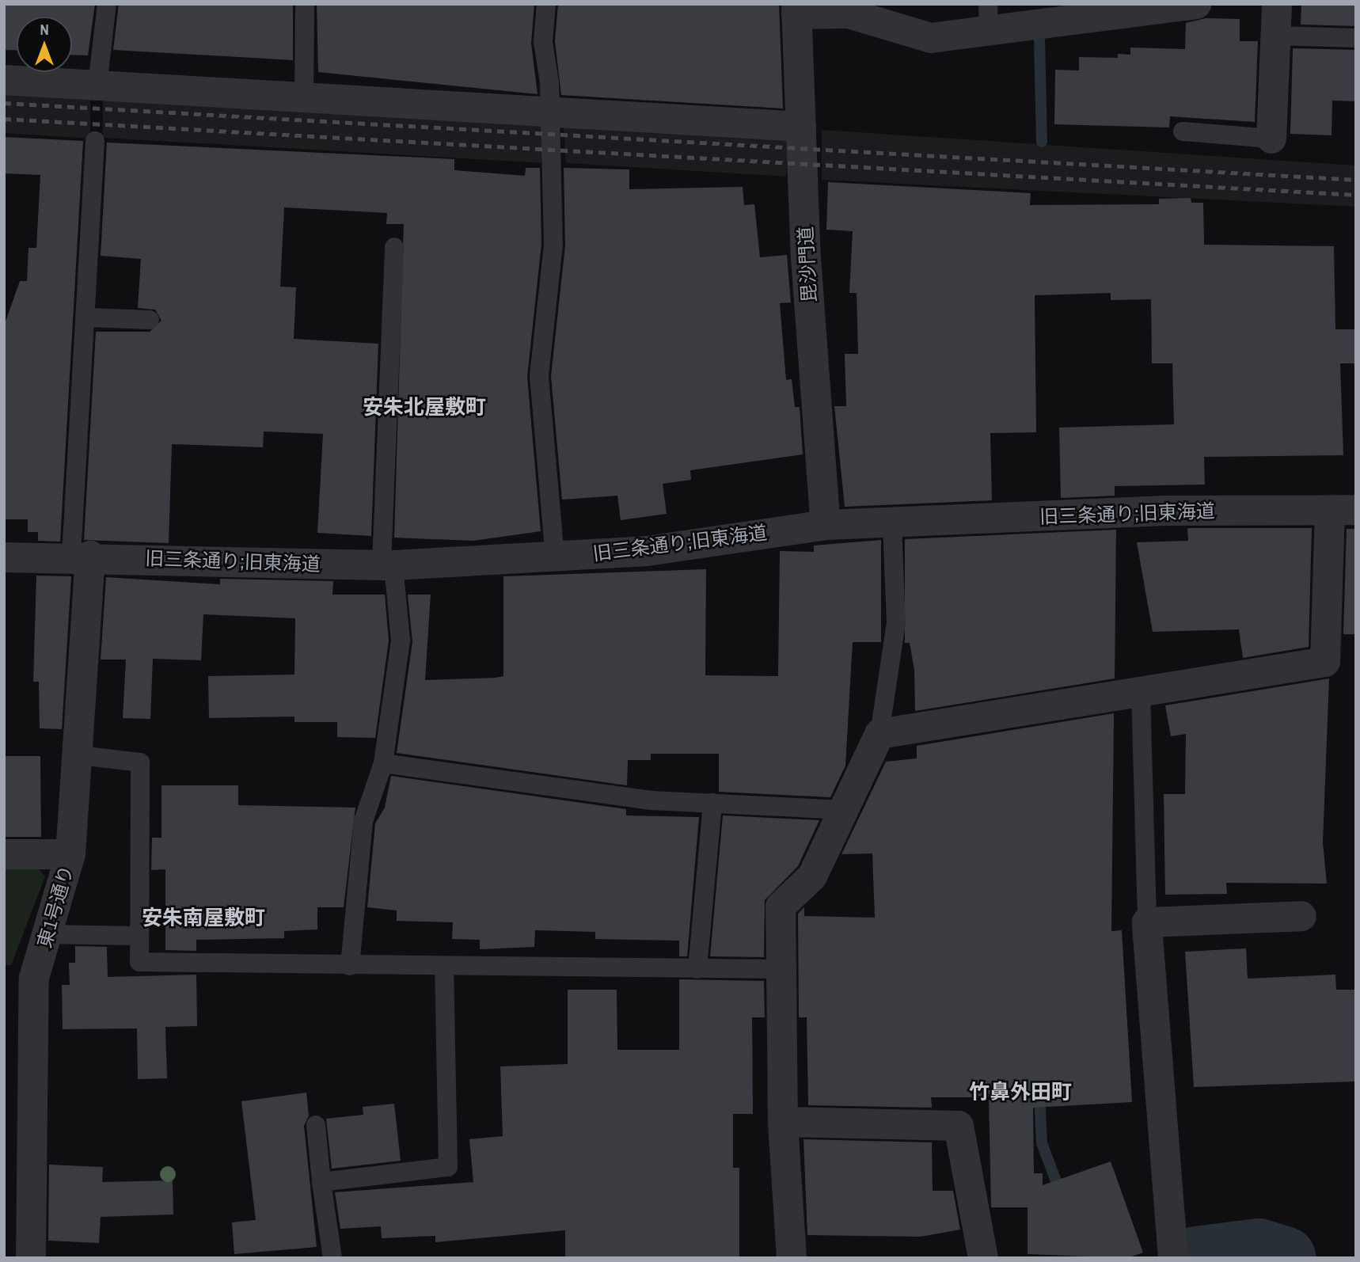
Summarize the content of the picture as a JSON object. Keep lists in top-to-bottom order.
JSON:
{
  "streets": {
    "street": ["毘沙門道", "旧三条通り;旧東海道", "東1号通り"]
  },
  "crossings": [
    ["毘沙門道", "旧三条通り;旧東海道"],
    ["旧三条通り;旧東海道", "東1号通り"]
  ],
  "districts": ["安朱北屋敷町", "安朱南屋敷町", "竹鼻外田町"],
  "north": "top"
}
